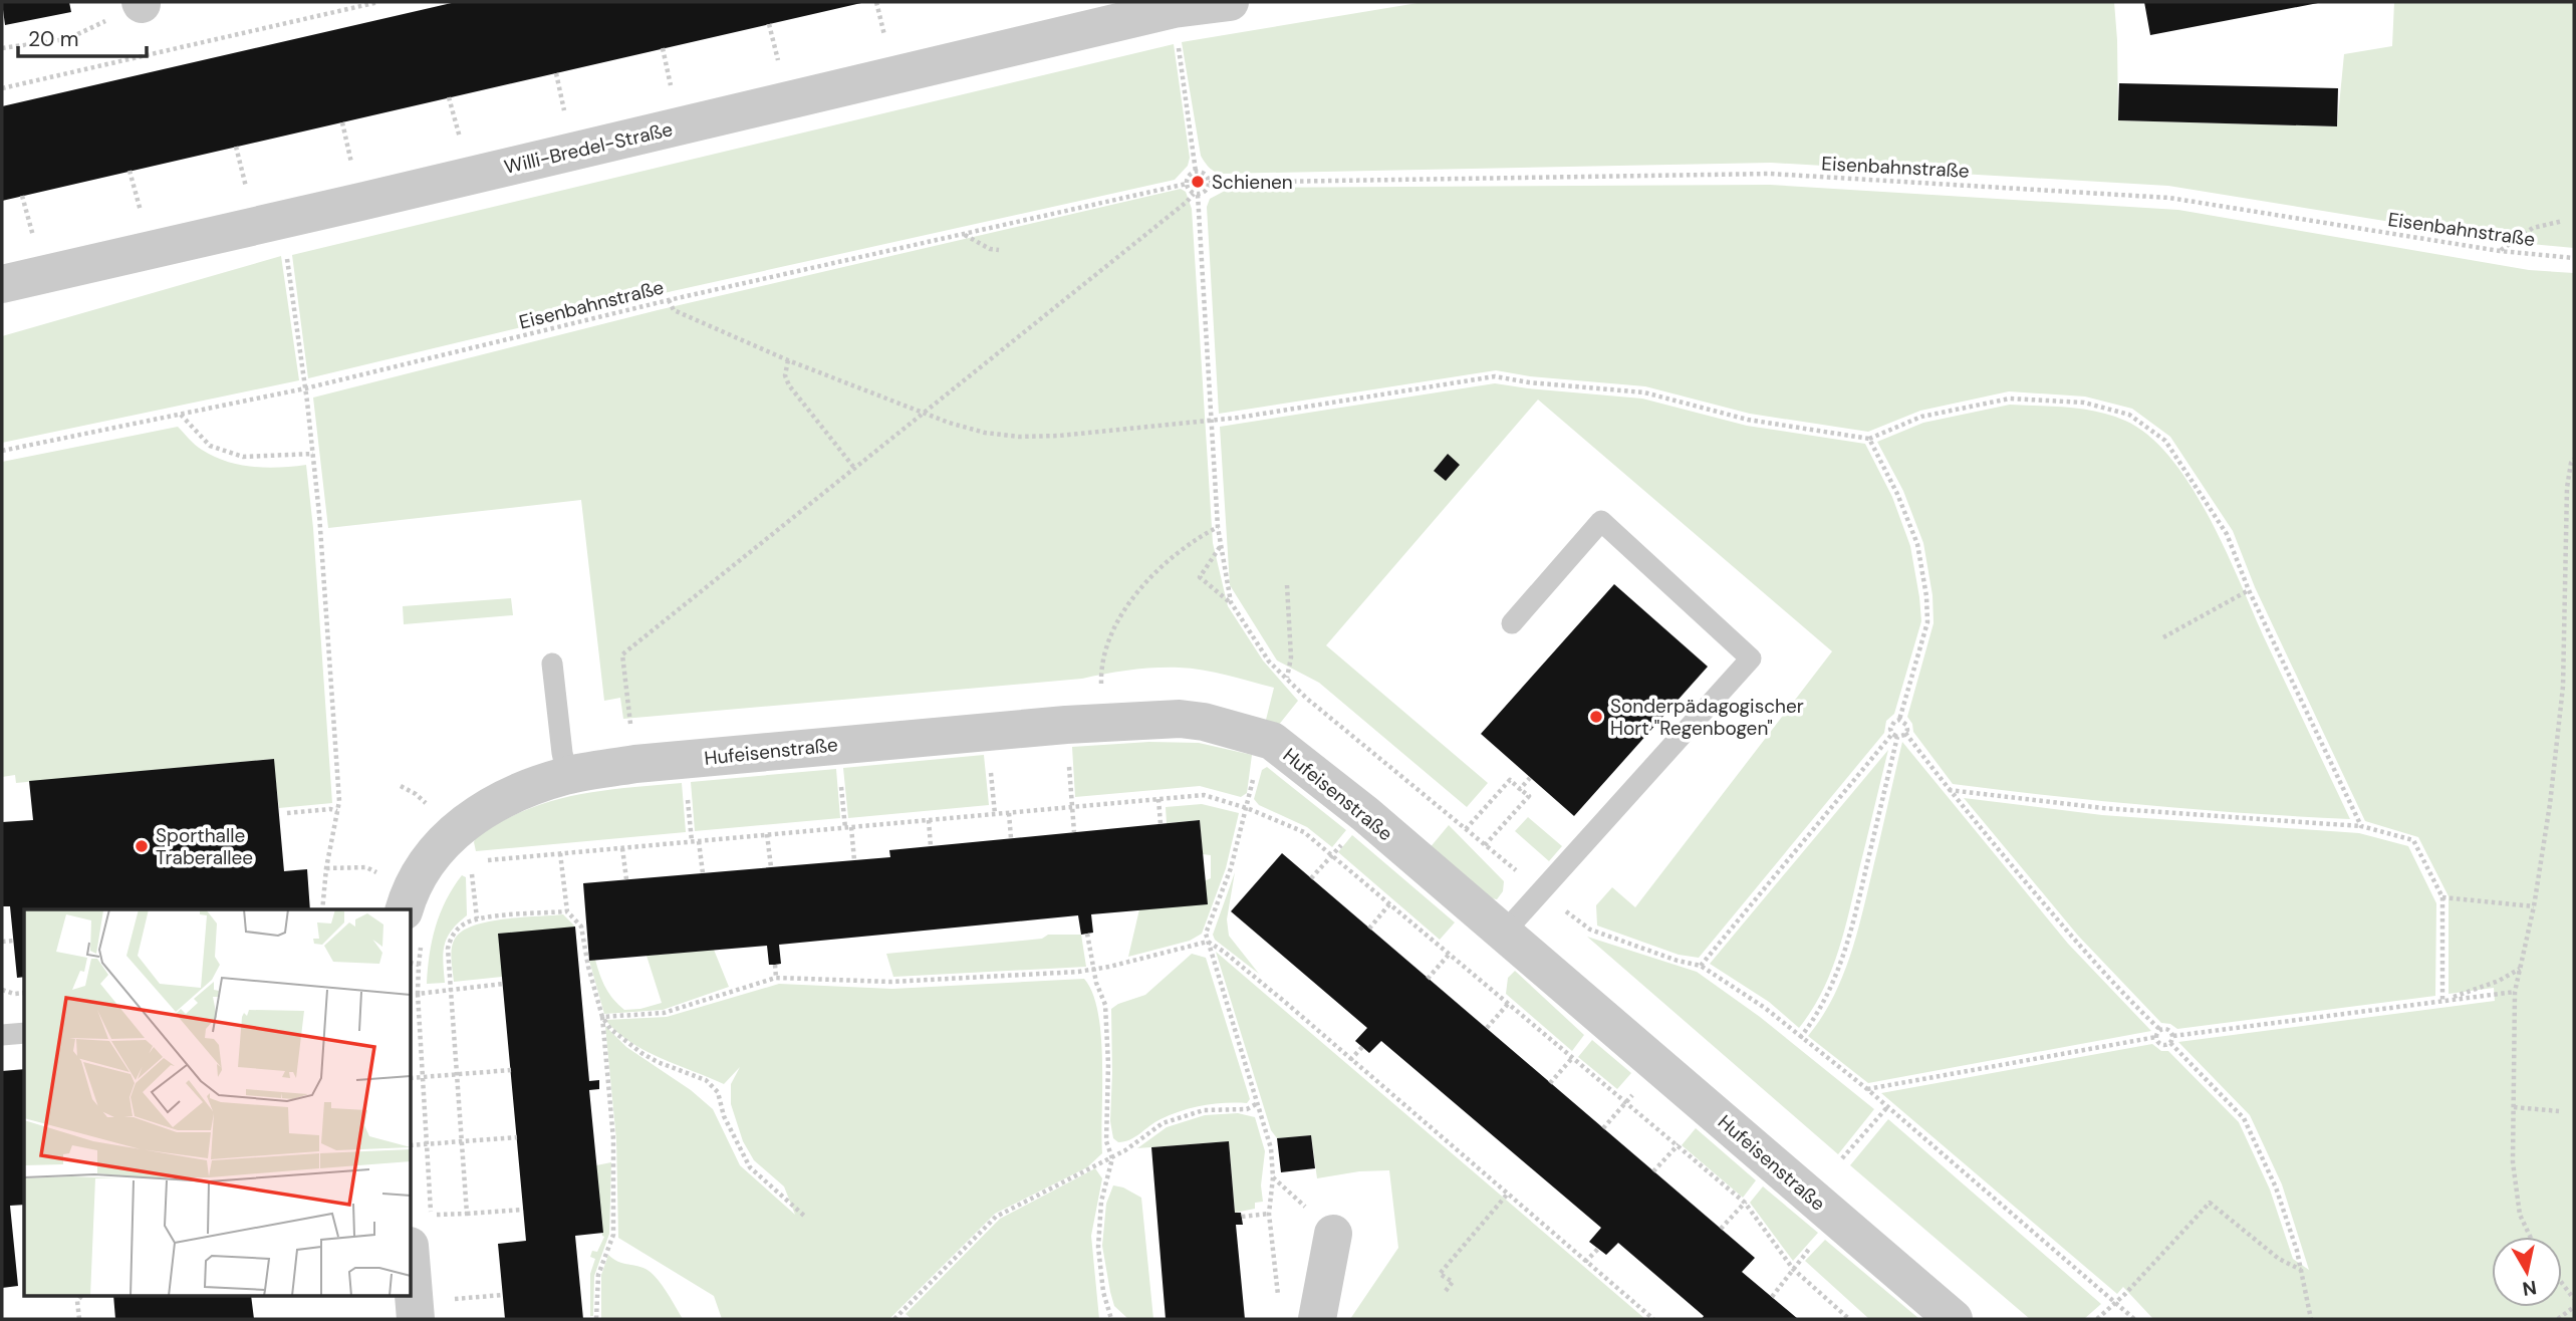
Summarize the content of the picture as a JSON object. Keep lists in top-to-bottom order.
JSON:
{
  "streets": {
    "street": ["Willi-Bredel-Straße", "Hufeisenstraße"],
    "path": ["Eisenbahnstraße"]
  },
  "places": ["Schienen", "Sonderpädagogischer Hort \"Regenbogen\"", "Sporthalle Traberallee"],
  "scale_bar": "20 m",
  "north": "bottom"
}
